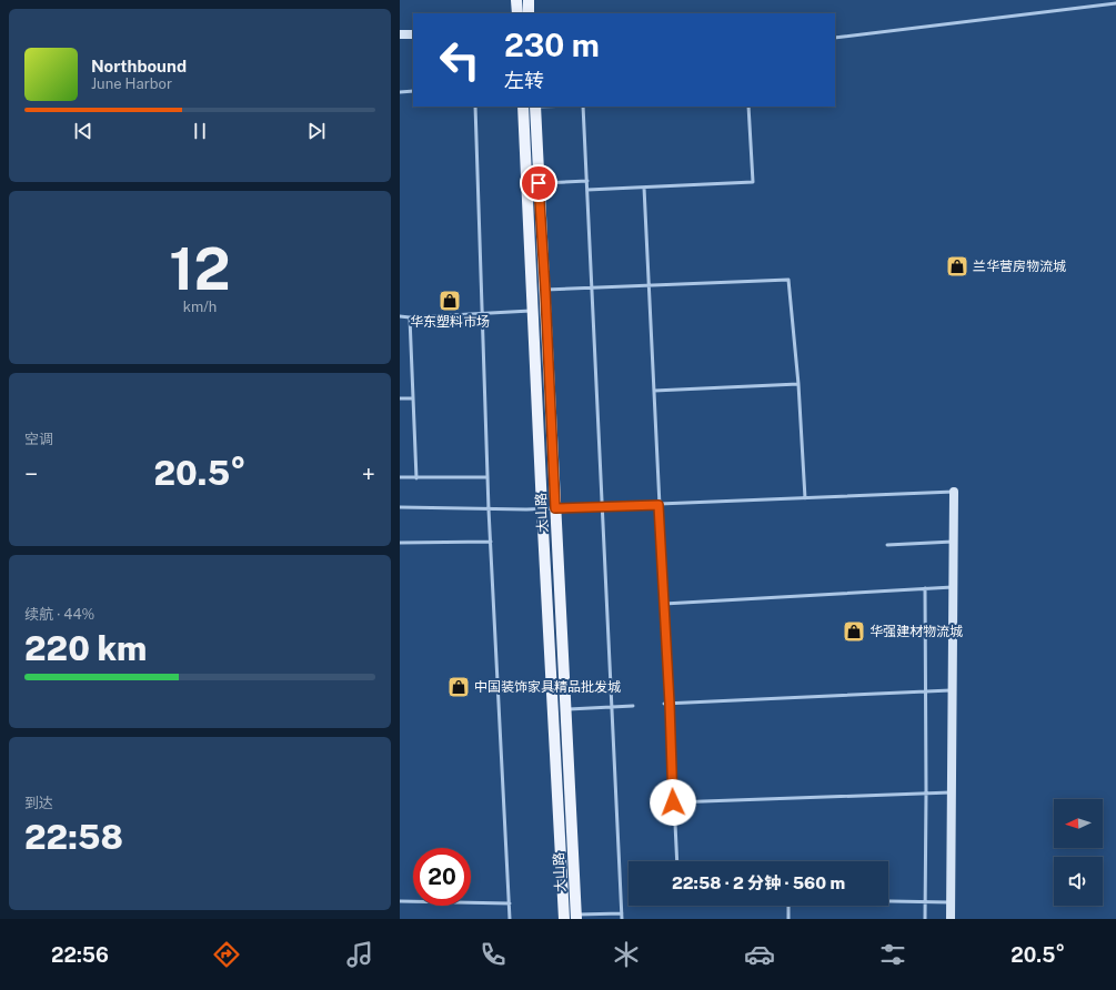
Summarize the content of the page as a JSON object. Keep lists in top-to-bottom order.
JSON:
{
  "streets": {
    "main road": ["大山路"]
  },
  "places": {
    "shop": [
      "兰华营房物流城",
      "华东塑料市场",
      "华强建材物流城",
      "中国装饰家具精品批发城"
    ]
  },
  "north": "left",
  "page": {
    "turn": ["230 m", "左转"],
    "song": ["Northbound", "June Harbor"],
    "tile": [
      ["12", "km/h"],
      "空调",
      ["续航 · 44%", "220 km"],
      ["到达", "22:58"]
    ],
    "heat": ["−", "20.5°", "+"],
    "limit": "20",
    "trip": "22:58 · 2 分钟 · 560 m",
    "tabs": ["22:56", "20.5°"]
  }
}
